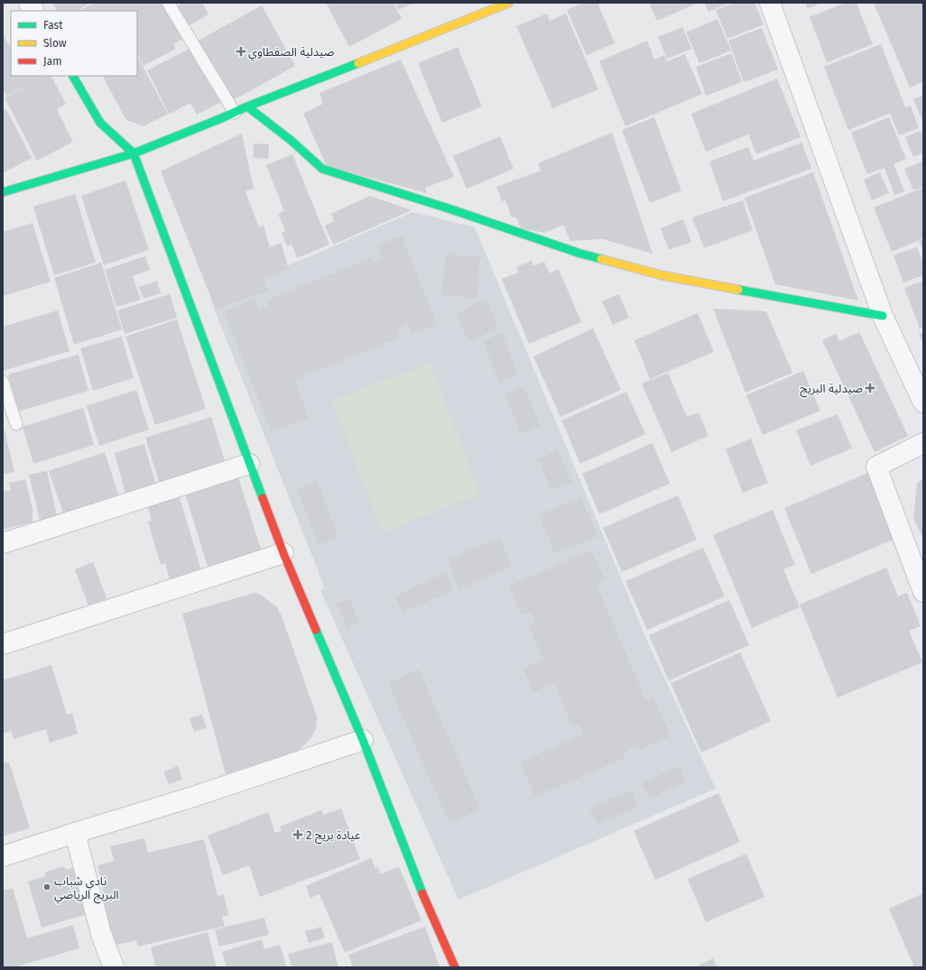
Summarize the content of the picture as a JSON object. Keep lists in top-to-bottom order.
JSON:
{
  "places": {
    "health": ["صيدلية الصفطاوي", "صيدلية البريج", "عيادة بريج 2"],
    "other": ["نادي شباب البريج الرياضي"]
  },
  "legend": ["Fast", "Slow", "Jam"]
}
